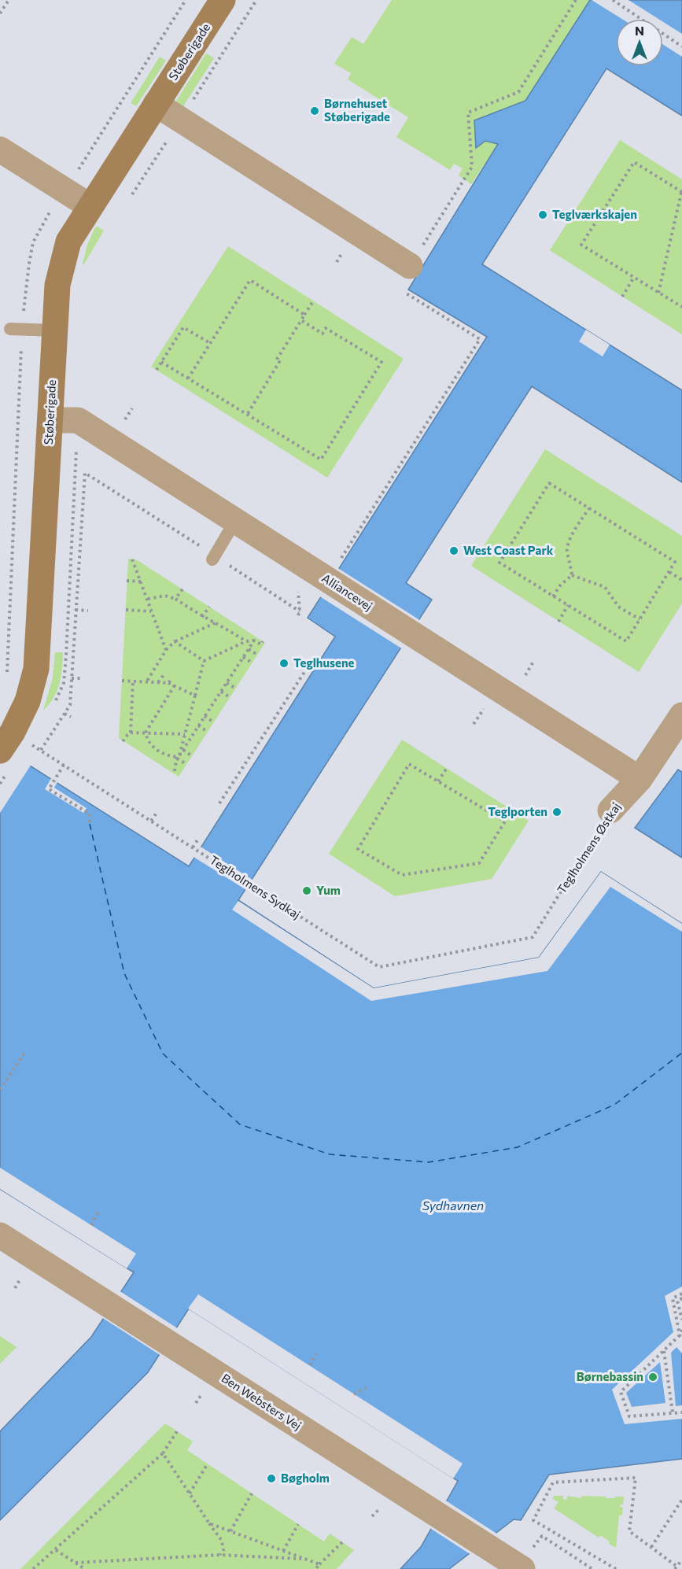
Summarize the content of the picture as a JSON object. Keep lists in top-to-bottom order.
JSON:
{
  "streets": {
    "street": [
      "Støberigade",
      "Alliancevej",
      "Teglholmens Østkaj",
      "Ben Websters Vej"
    ],
    "path": ["Teglholmens Sydkaj"]
  },
  "crossings": [
    ["Støberigade", "Teglholmens Sydkaj"],
    ["Alliancevej", "Teglholmens Østkaj"],
    ["Teglholmens Østkaj", "Teglholmens Sydkaj"]
  ],
  "water": ["Sydhavnen"],
  "places": [
    "Børnehuset Støberigade",
    "Teglværkskajen",
    "West Coast Park",
    "Teglhusene",
    "Teglporten",
    "Yum",
    "Børnebassin",
    "Bøgholm"
  ],
  "north": "top"
}
